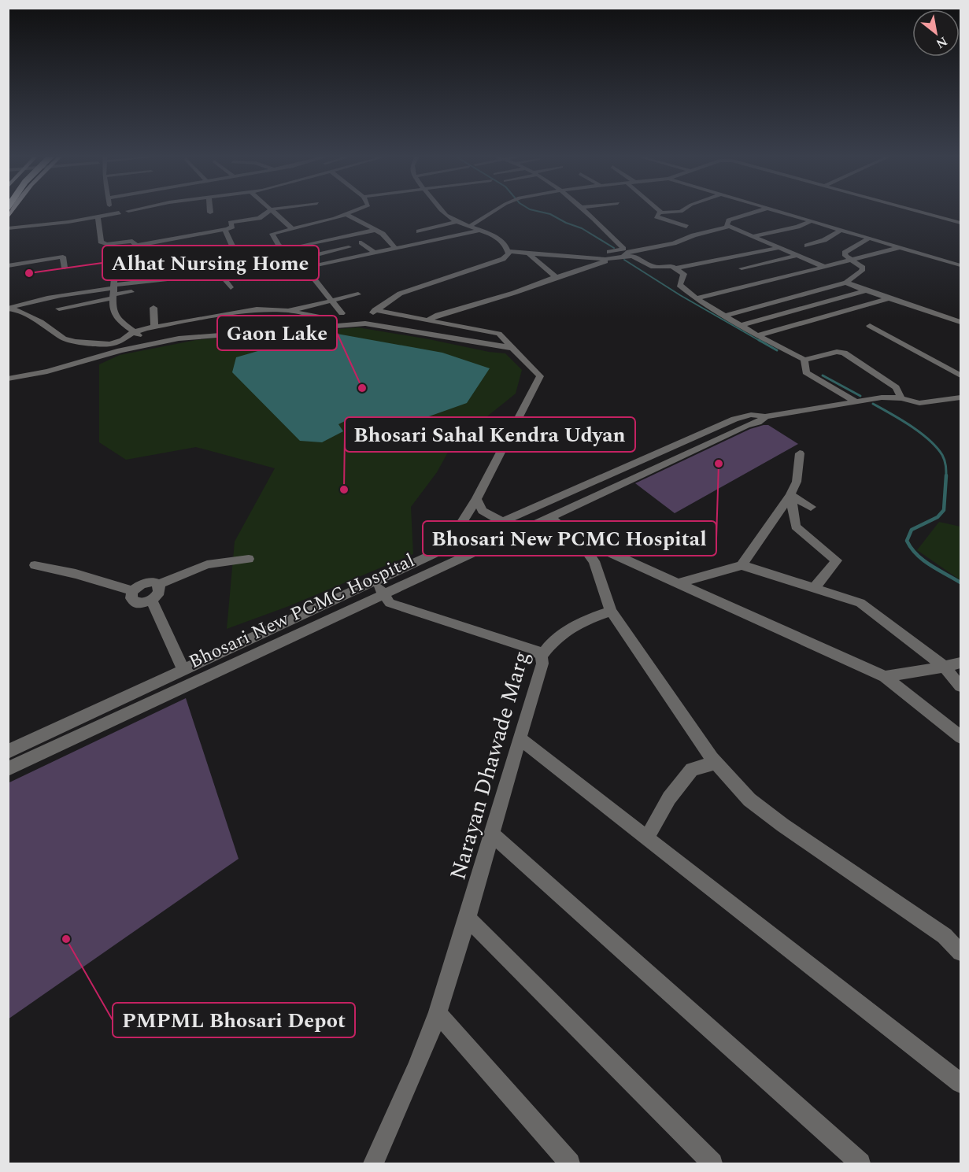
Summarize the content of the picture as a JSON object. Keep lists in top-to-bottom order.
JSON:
{
  "streets": {
    "street": ["Bhosari New PCMC Hospital", "Narayan Dhawade Marg"]
  },
  "places": [
    "Alhat Nursing Home",
    "Gaon Lake",
    "Bhosari New PCMC Hospital",
    "Bhosari Sahal Kendra Udyan",
    "PMPML Bhosari Depot"
  ],
  "north": "bottom right"
}
